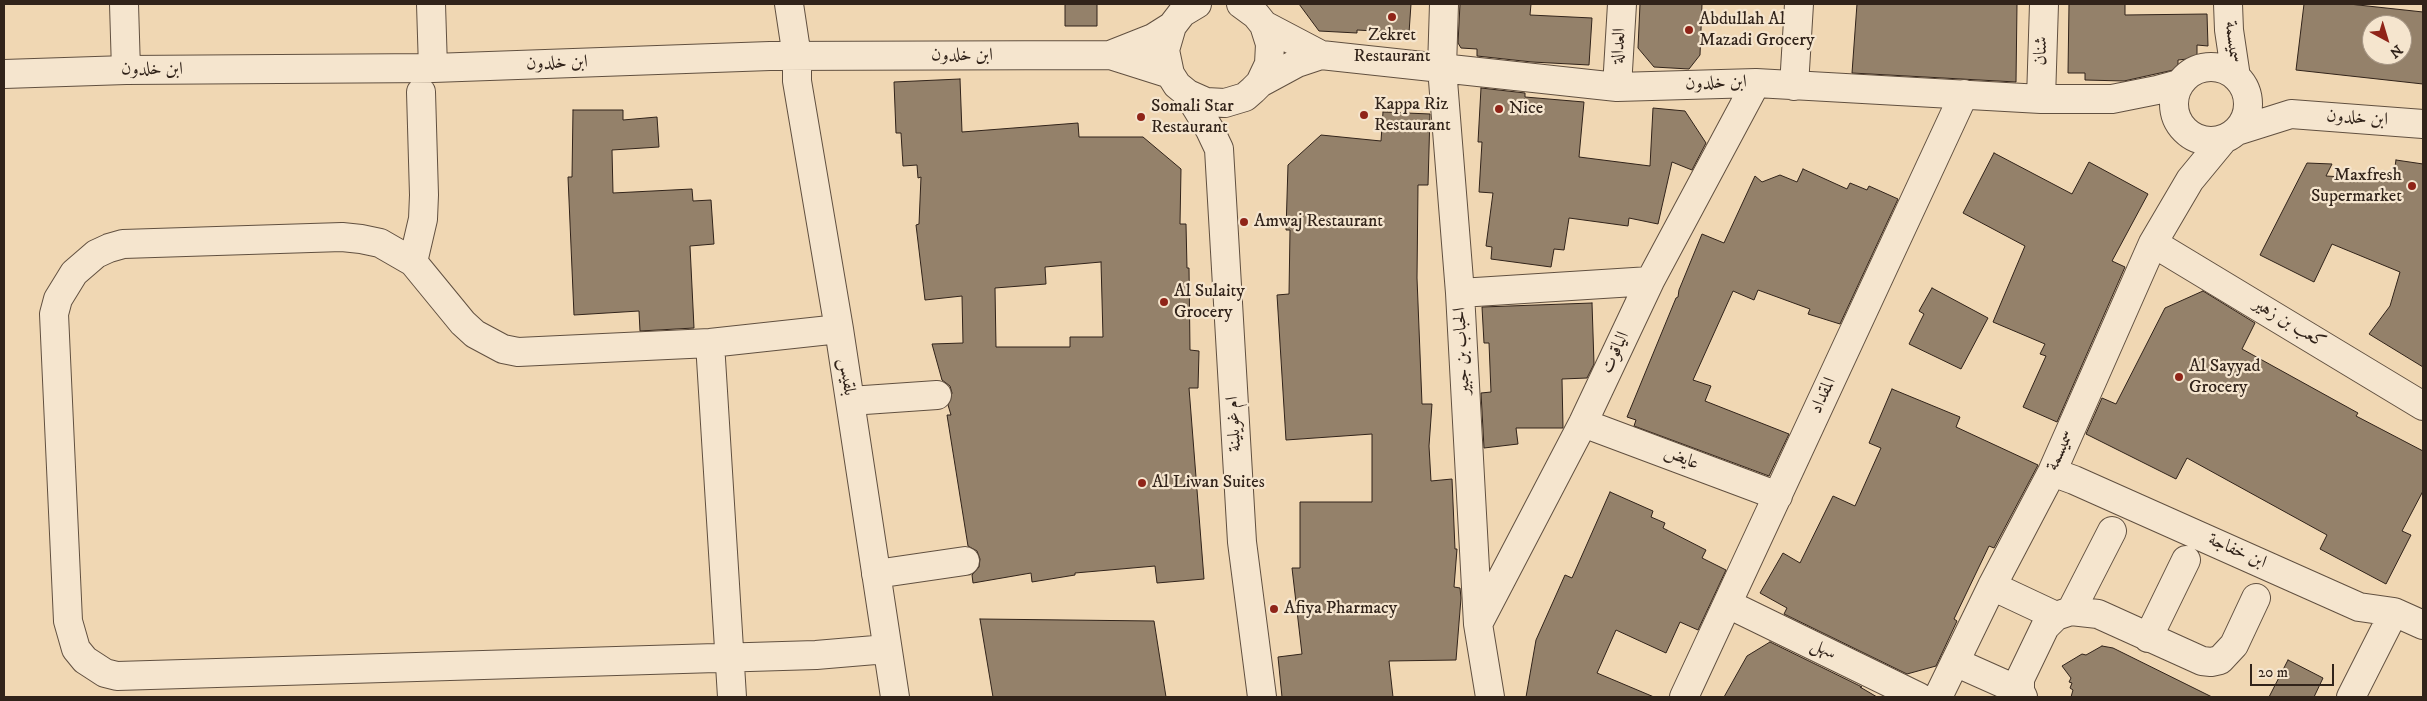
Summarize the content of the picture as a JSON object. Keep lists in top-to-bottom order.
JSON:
{
  "streets": {
    "street": [
      "سميسمة",
      "العدالة",
      "شنان",
      "ابن خلدون",
      "كعب بن زهير",
      "الحباب بن جبير",
      "الياقوت",
      "بلقيس",
      "المقداد",
      "ام غويلينة",
      "عايض",
      "ابن خفاجة",
      "سهل"
    ]
  },
  "crossings": [
    ["سميسمة", "ابن خلدون"],
    ["سميسمة", "كعب بن زهير"],
    ["سميسمة", "ابن خفاجة"],
    ["العدالة", "ابن خلدون"],
    ["شنان", "ابن خلدون"],
    ["ابن خلدون", "الحباب بن جبير"],
    ["ابن خلدون", "الياقوت"],
    ["ابن خلدون", "بلقيس"],
    ["ابن خلدون", "المقداد"],
    ["ابن خلدون", "ام غويلينة"],
    ["الحباب بن جبير", "الياقوت"],
    ["الياقوت", "عايض"],
    ["المقداد", "عايض"],
    ["المقداد", "سهل"]
  ],
  "places": [
    "Zekret Restaurant",
    "Abdullah Al Mazadi Grocery",
    "Nice",
    "Kappa Riz Restaurant",
    "Somali Star Restaurant",
    "Maxfresh Supermarket",
    "Amwaj Restaurant",
    "Al Sulaity Grocery",
    "Al Sayyad Grocery",
    "Al Liwan Suites",
    "Afiya Pharmacy"
  ],
  "scale_bar": "20 m",
  "north": "bottom right"
}
